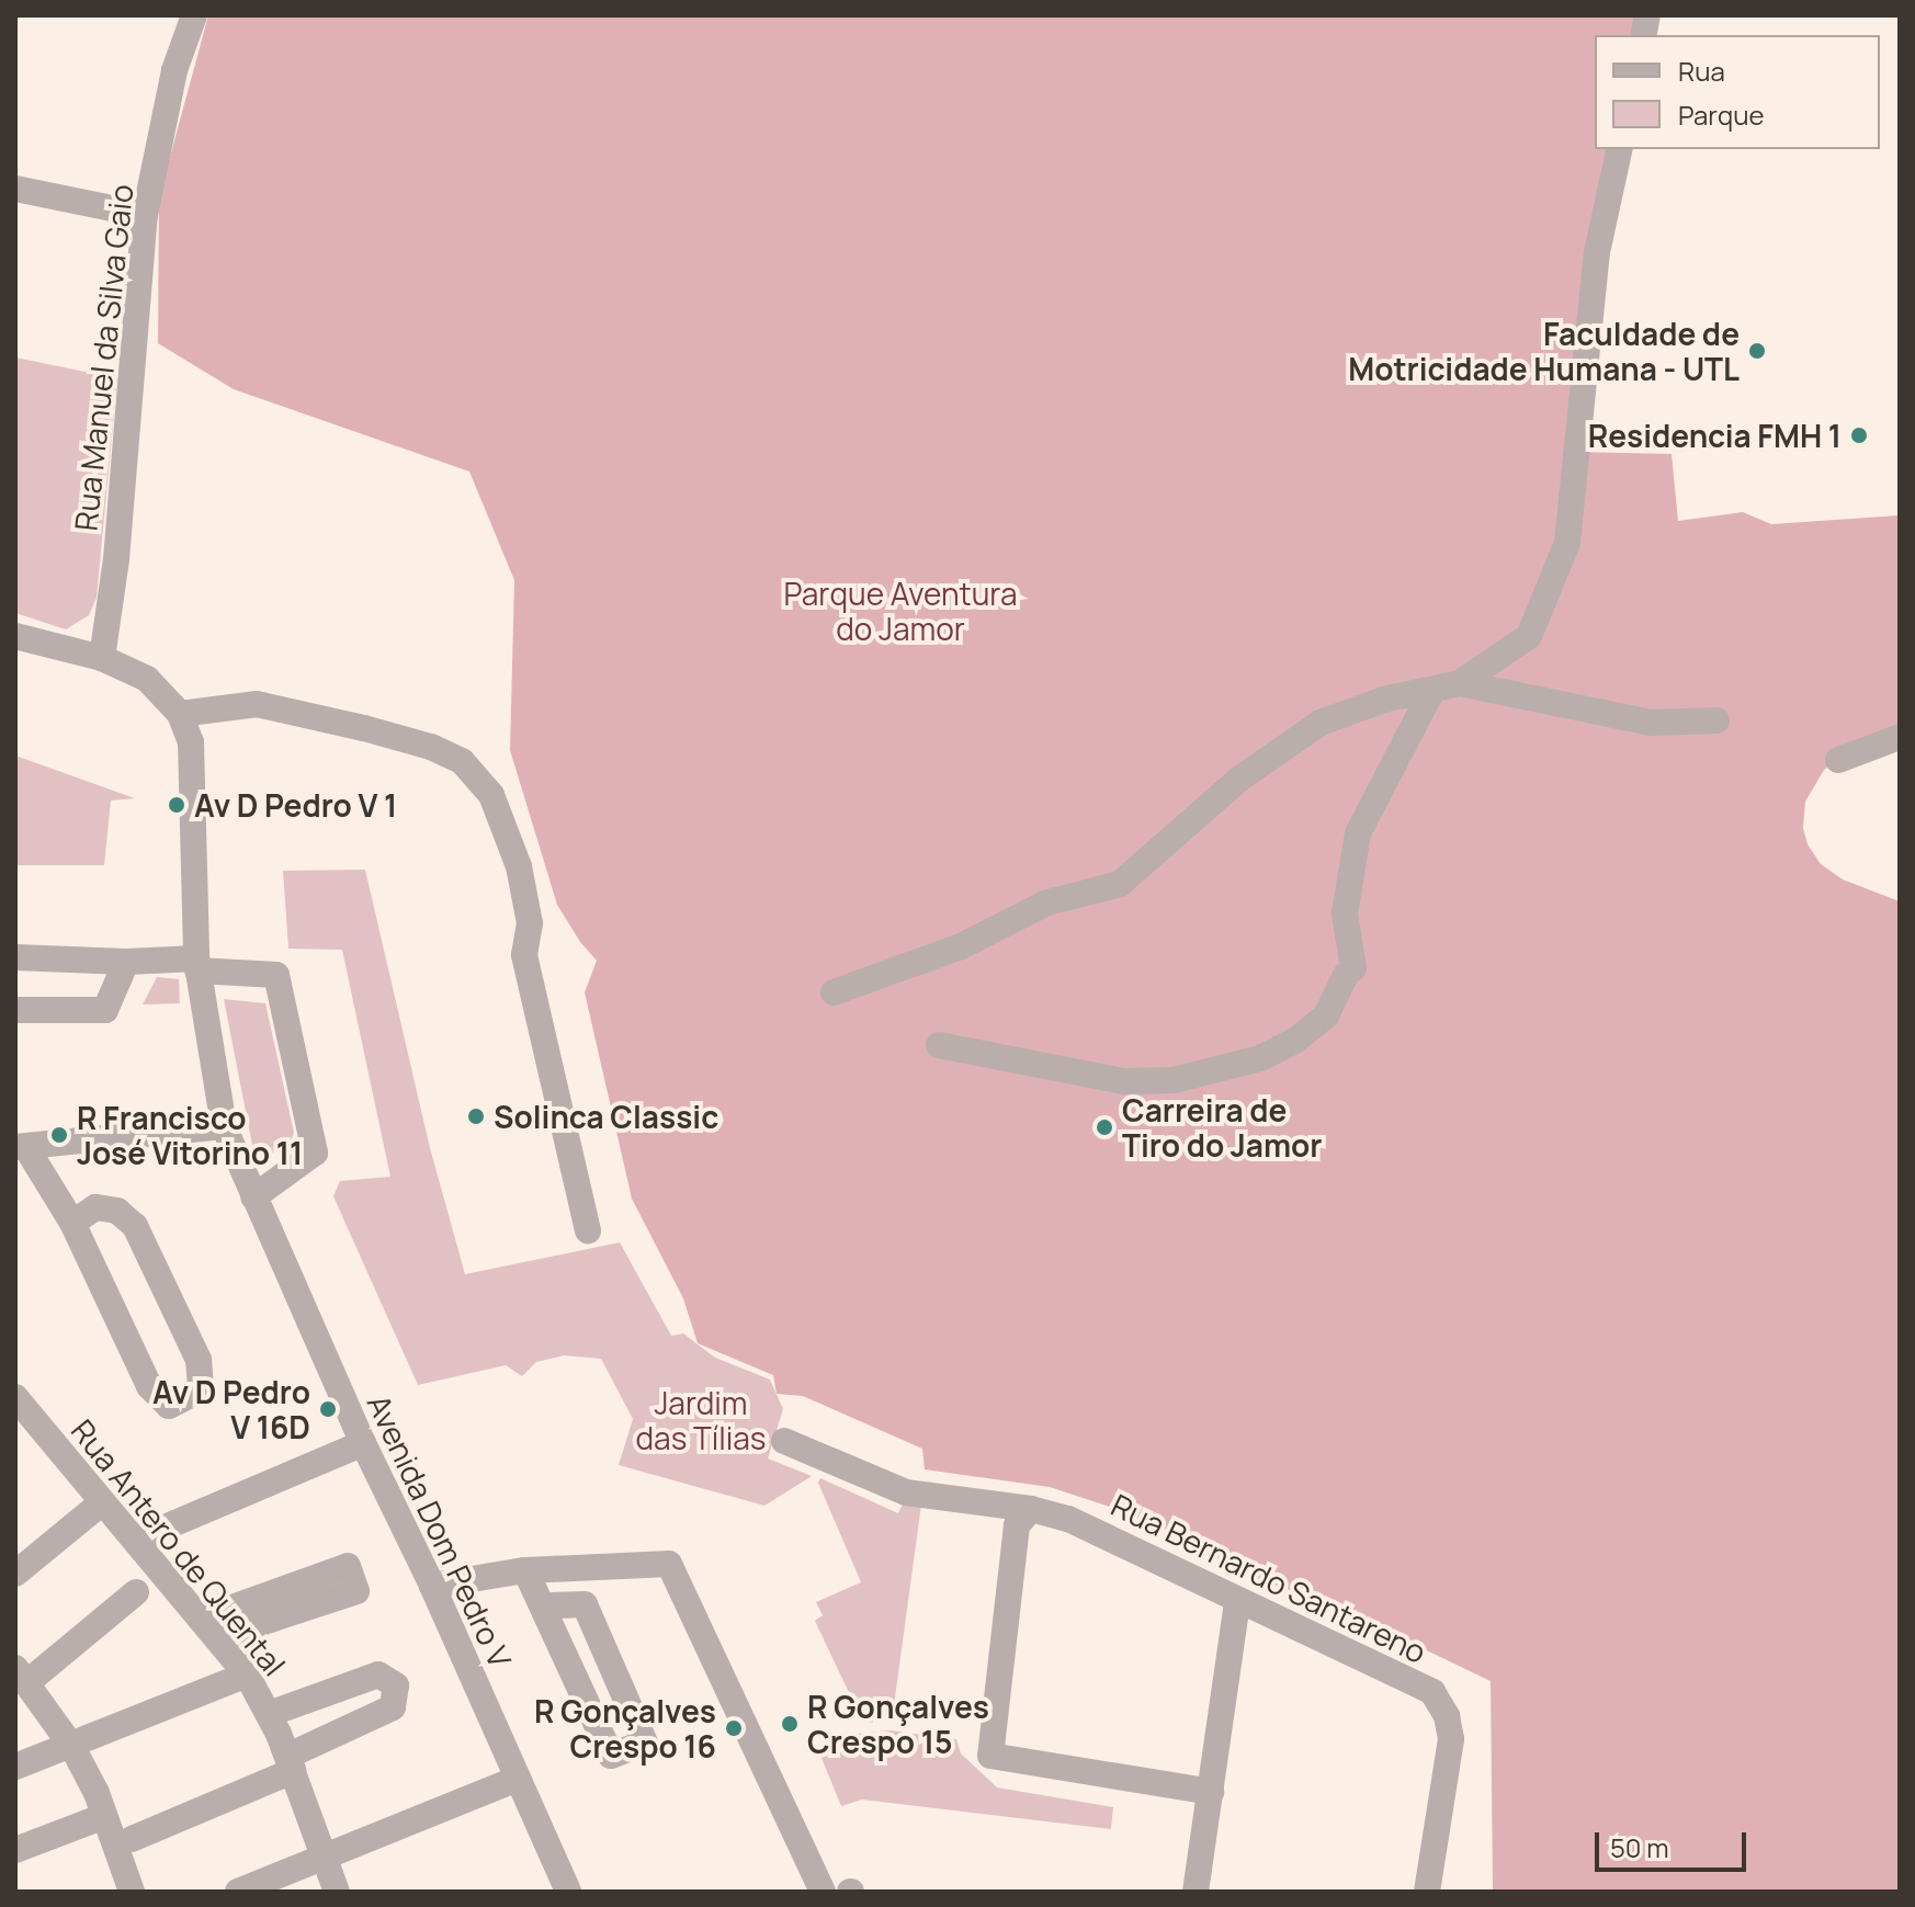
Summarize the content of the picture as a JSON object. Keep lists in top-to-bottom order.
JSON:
{
  "streets": {
    "street": [
      "Rua Manuel da Silva Gaio",
      "Avenida Dom Pedro V",
      "Rua Antero de Quental",
      "Rua Bernardo Santareno"
    ]
  },
  "parks": ["Parque Aventura do Jamor", "Jardim das Tílias"],
  "places": [
    "Faculdade de Motricidade Humana - UTL",
    "Residencia FMH 1",
    "Av D Pedro V 1",
    "Solinca Classic",
    "Carreira de Tiro do Jamor",
    "R Francisco José Vitorino 11",
    "Av D Pedro V 16D",
    "R Gonçalves Crespo 15",
    "R Gonçalves Crespo 16"
  ],
  "legend": ["Rua", "Parque"],
  "scale_bar": "50 m"
}
